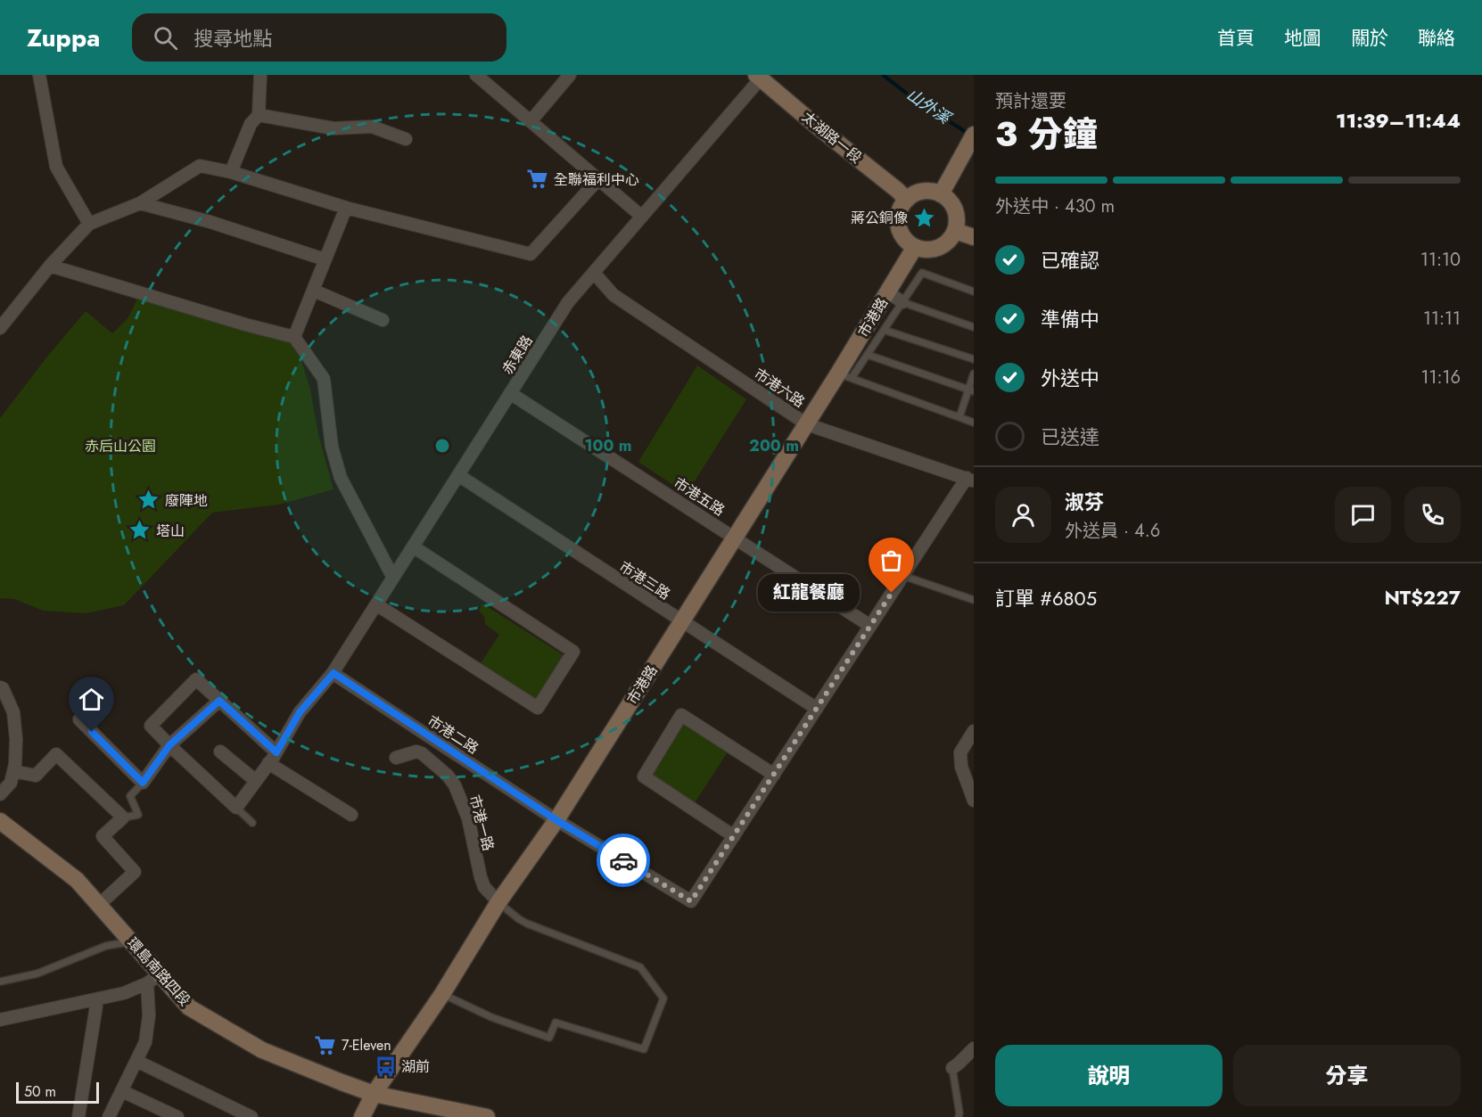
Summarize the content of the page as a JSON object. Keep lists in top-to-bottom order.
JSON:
{
  "streets": {
    "street": [
      "太湖路一段",
      "市港路",
      "赤東路",
      "市港六路",
      "市港五路",
      "市港三路",
      "市港二路",
      "市港一路",
      "環島南路四段"
    ]
  },
  "crossings": [
    ["太湖路一段", "市港路"],
    ["太湖路一段", "赤東路"],
    ["市港路", "市港六路"],
    ["市港路", "市港五路"],
    ["市港路", "市港三路"],
    ["市港路", "市港二路"],
    ["市港路", "市港一路"],
    ["市港路", "環島南路四段"],
    ["赤東路", "市港六路"],
    ["赤東路", "市港五路"],
    ["赤東路", "市港三路"],
    ["赤東路", "市港二路"]
  ],
  "water": ["山外溪"],
  "parks": ["赤后山公園"],
  "places": {
    "supermarket": ["全聯福利中心", "7-Eleven"],
    "place": ["蔣公銅像", "廢陣地", "塔山"],
    "other": ["紅龍餐廳"],
    "bus stop": ["湖前"]
  },
  "scale_bar": "50 m",
  "page": {
    "header": "Zuppa",
    "search": "搜尋地點",
    "nav": [
      "首頁",
      "地圖",
      "關於",
      "聯絡"
    ],
    "heading": ["3 分鐘", "預計還要", "11:39–11:44"],
    "panel": [
      "淑芬",
      "外送員 · 4.6",
      "訂單 #6805",
      "NT$227"
    ],
    "bar": "外送中 · 430 m",
    "list": [
      ["已確認", "11:10"],
      ["準備中", "11:11"],
      ["外送中", "11:16"],
      "已送達"
    ],
    "bubble": "紅龍餐廳",
    "buttons": ["說明", "分享"],
    "scale": "50 m"
  },
  "rings": ["100 m", "200 m"]
}
